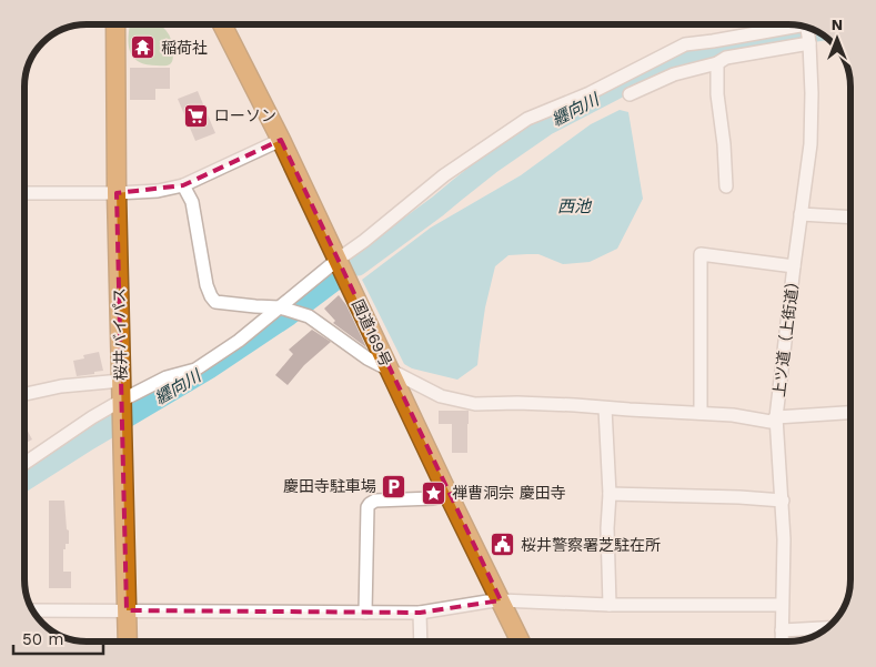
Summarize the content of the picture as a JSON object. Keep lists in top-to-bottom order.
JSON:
{
  "streets": {
    "highway": ["国道169号", "桜井バイパス"],
    "street": ["上ツ道（上街道）"]
  },
  "water": ["纒向川", "西池"],
  "places": {
    "temple": ["稲荷社"],
    "supermarket": ["ローソン"],
    "parking": ["慶田寺駐車場"],
    "place": ["禅曹洞宗 慶田寺"],
    "public building": ["桜井警察署芝駐在所"]
  },
  "scale_bar": "50 m",
  "north": "top"
}
